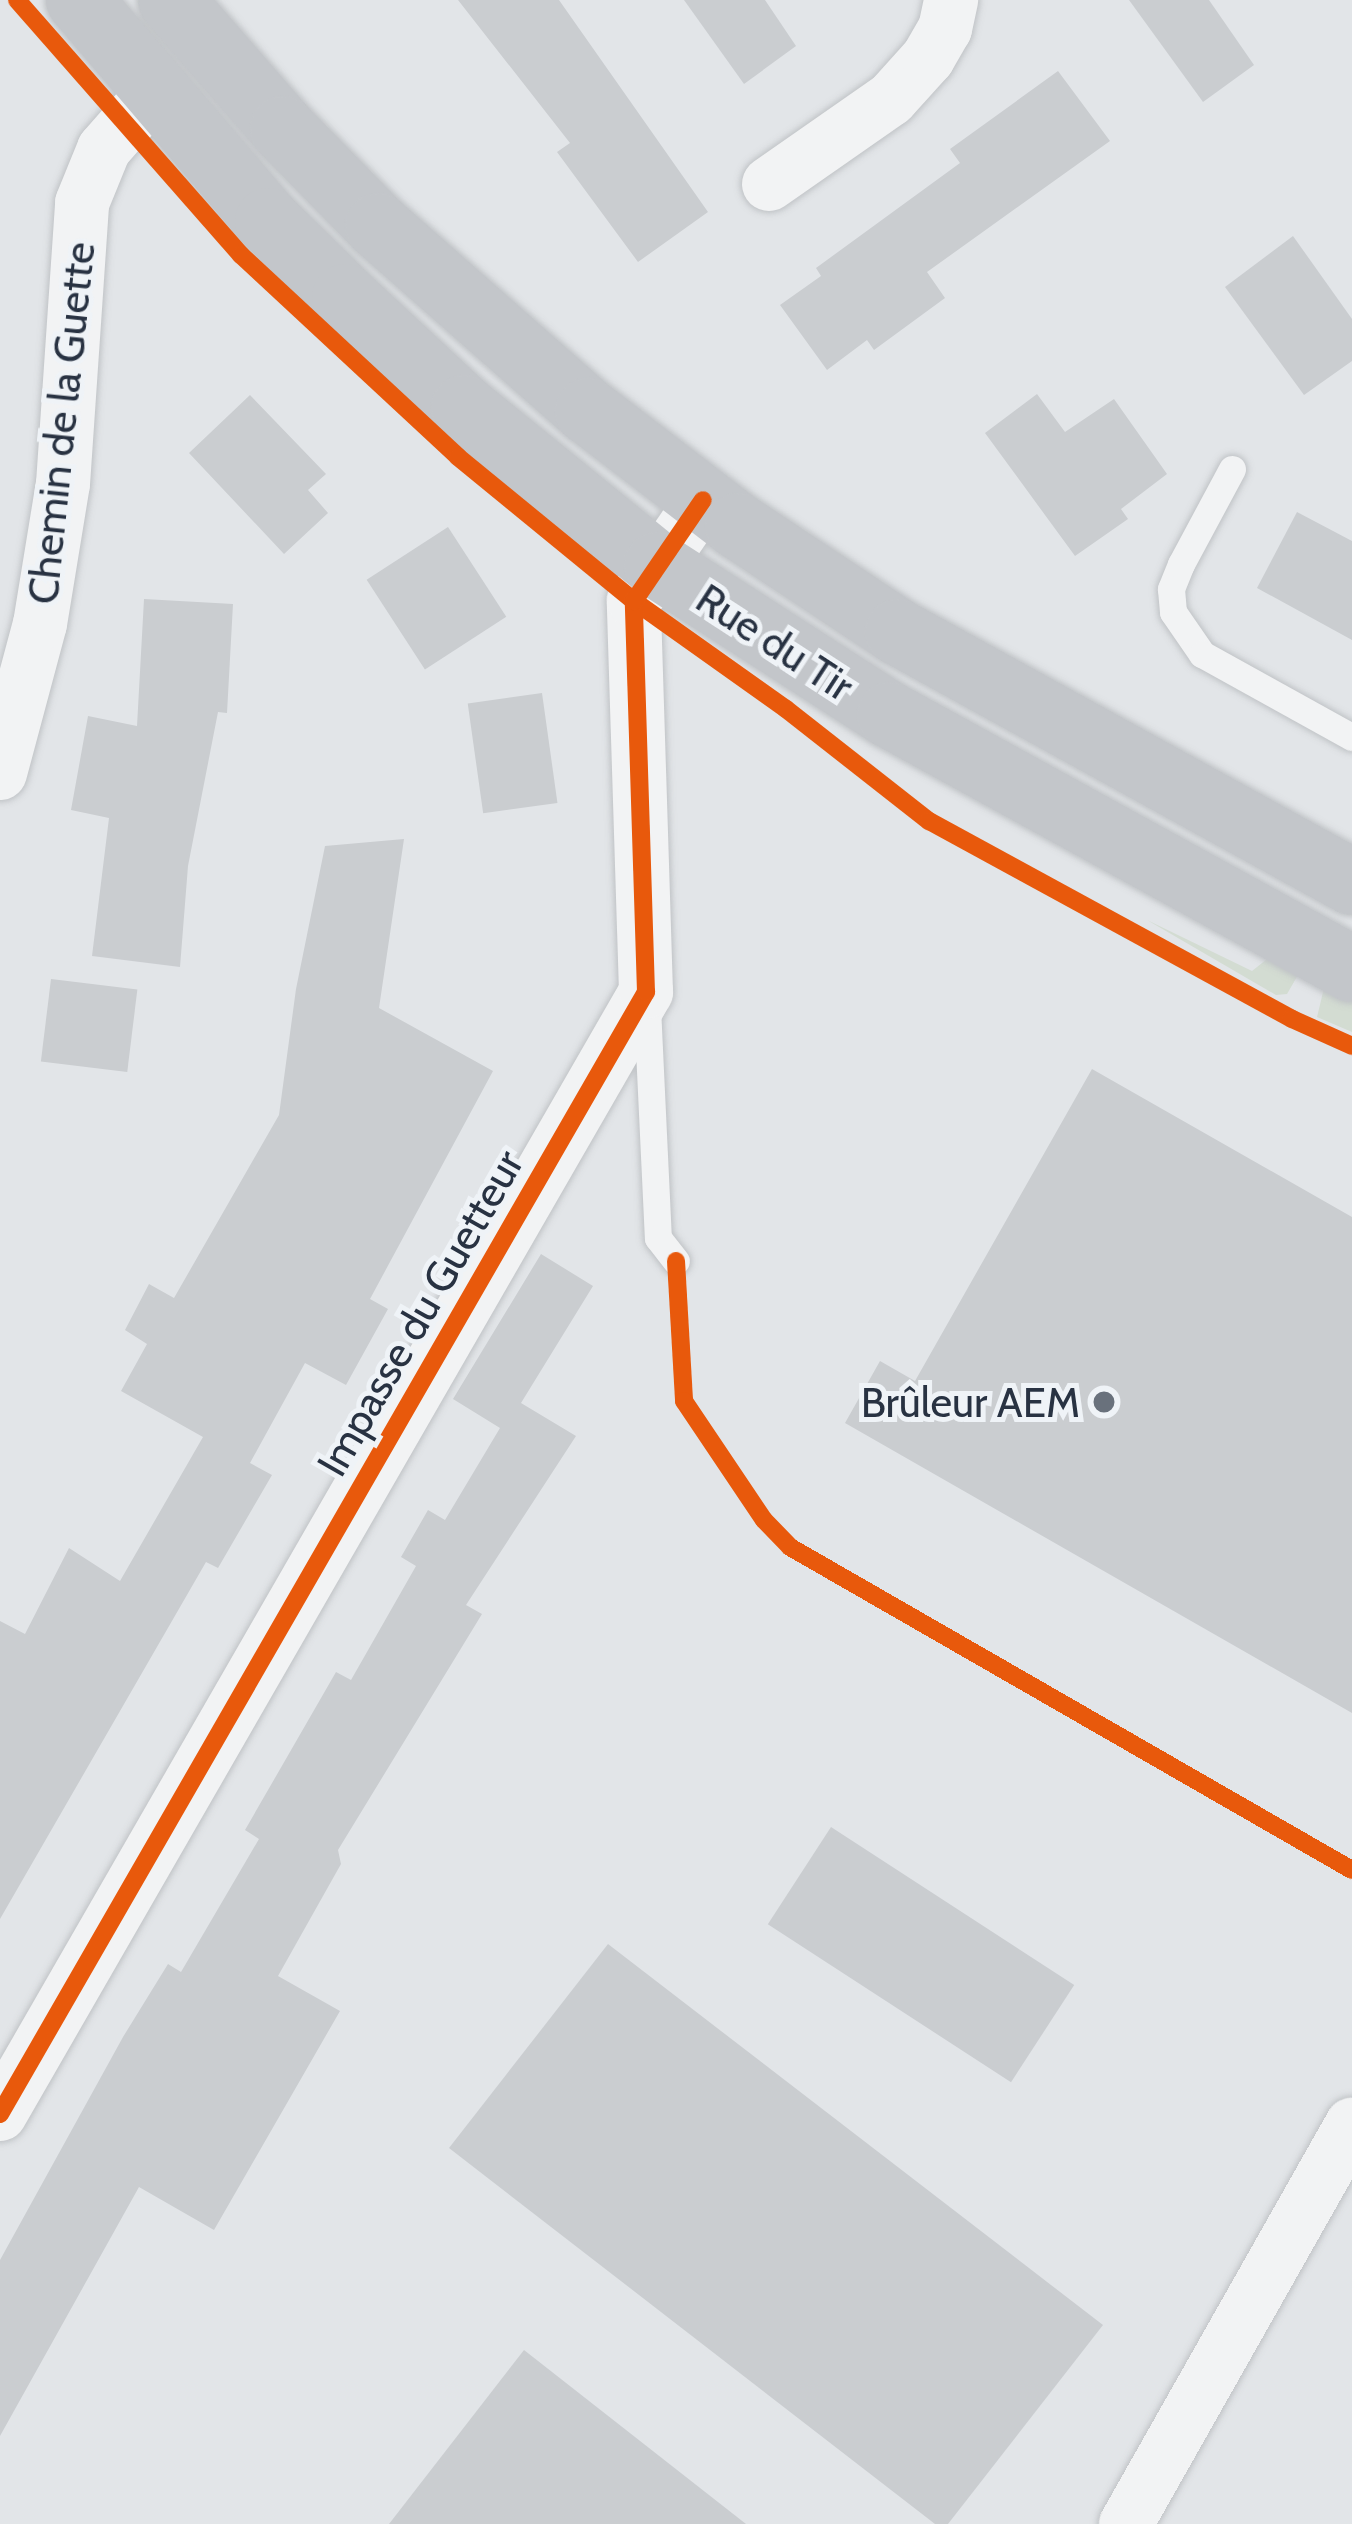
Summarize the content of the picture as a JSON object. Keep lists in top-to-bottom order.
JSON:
{
  "streets": {
    "main road": ["Rue du Tir"],
    "street": ["Chemin de la Guette", "Impasse du Guetteur"]
  },
  "crossings": [
    ["Chemin de la Guette", "Rue du Tir"]
  ],
  "places": ["Brûleur AEM"]
}
